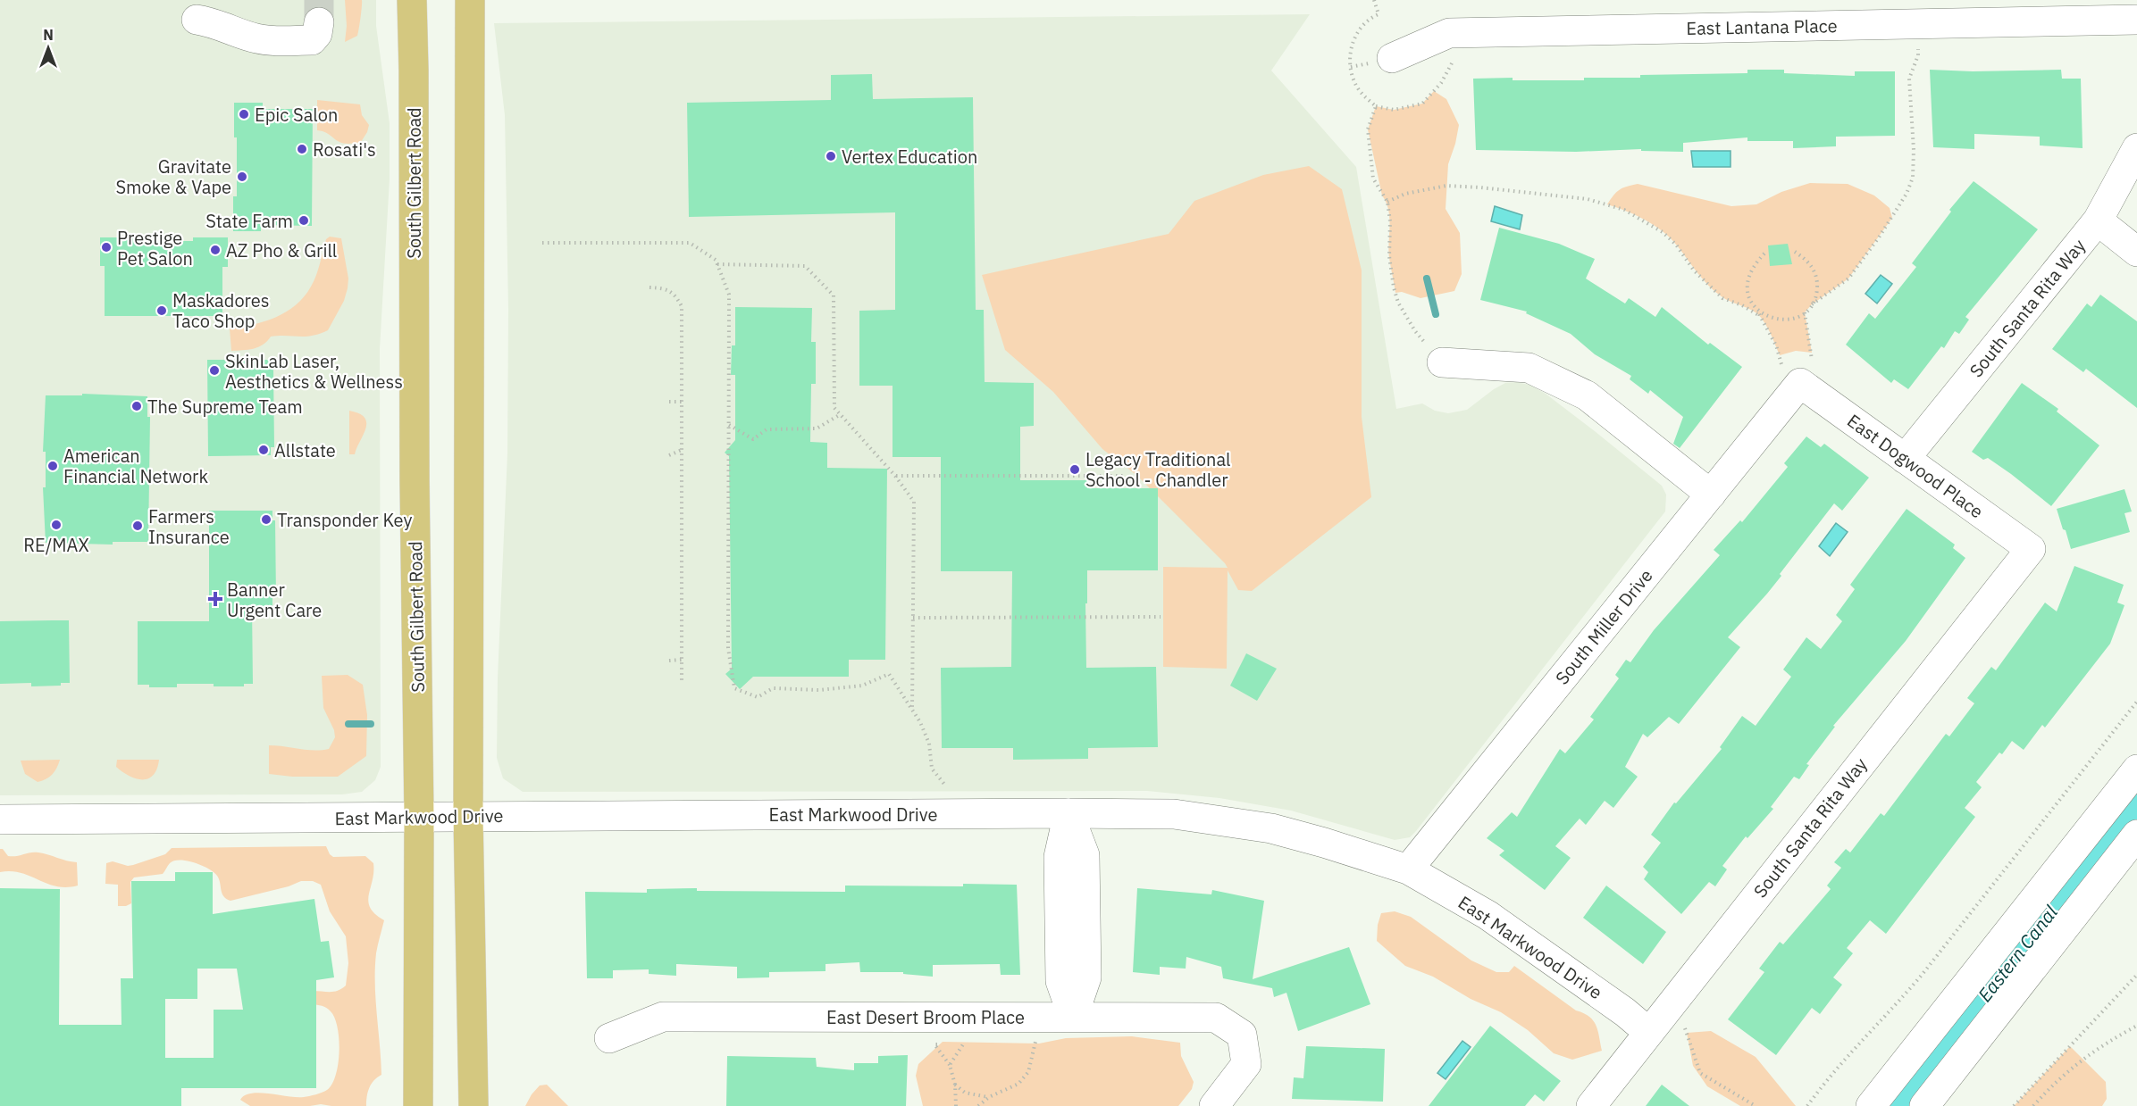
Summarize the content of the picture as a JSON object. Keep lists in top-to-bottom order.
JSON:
{
  "streets": {
    "main road": ["South Gilbert Road"],
    "street": [
      "East Lantana Place",
      "South Santa Rita Way",
      "East Dogwood Place",
      "South Miller Drive",
      "East Markwood Drive",
      "East Desert Broom Place"
    ]
  },
  "crossings": [
    ["South Gilbert Road", "East Markwood Drive"],
    ["South Santa Rita Way", "East Dogwood Place"],
    ["South Santa Rita Way", "East Markwood Drive"],
    ["East Dogwood Place", "South Miller Drive"],
    ["South Miller Drive", "East Markwood Drive"]
  ],
  "water": ["Eastern Canal"],
  "places": {
    "other": [
      "Epic Salon",
      "Rosati's",
      "Vertex Education",
      "Gravitate Smoke & Vape",
      "State Farm",
      "Prestige Pet Salon",
      "AZ Pho & Grill",
      "Maskadores Taco Shop",
      "SkinLab Laser, Aesthetics & Wellness",
      "The Supreme Team",
      "Allstate",
      "American Financial Network",
      "Legacy Traditional School - Chandler",
      "Transponder Key",
      "RE/MAX",
      "Farmers Insurance"
    ],
    "health": ["Banner Urgent Care"]
  },
  "north": "top"
}
